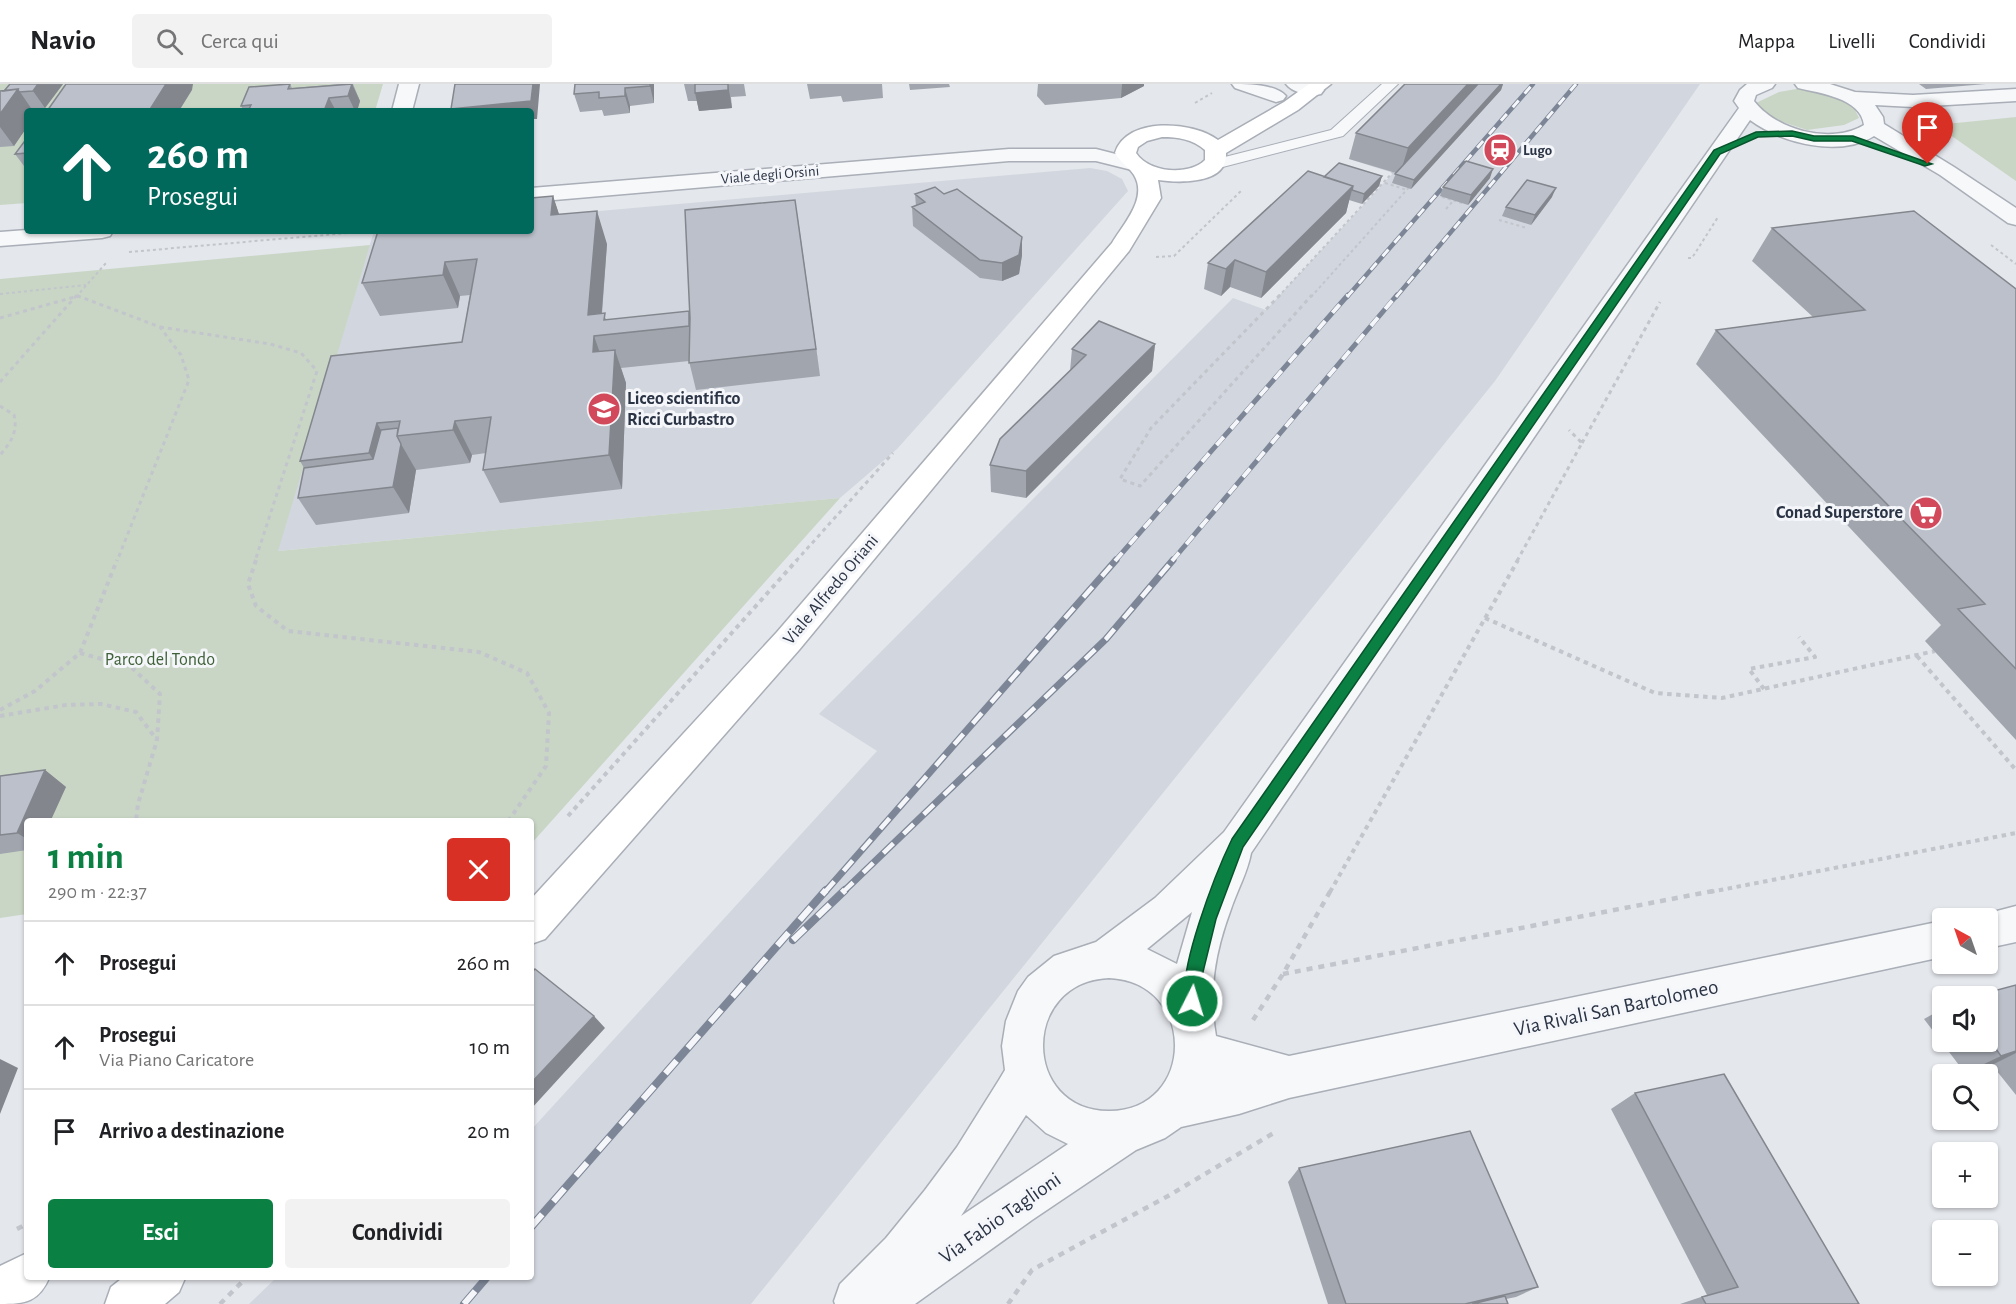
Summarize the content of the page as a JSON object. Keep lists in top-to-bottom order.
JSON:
{
  "streets": {
    "main road": ["Viale Alfredo Oriani"],
    "street": ["Viale degli Orsini", "Via Rivali San Bartolomeo", "Via Fabio Taglioni"]
  },
  "crossings": [
    ["Viale degli Orsini", "Viale Alfredo Oriani"],
    ["Via Rivali San Bartolomeo", "Via Fabio Taglioni"]
  ],
  "parks": ["Parco del Tondo"],
  "places": {
    "station": ["Lugo"],
    "school or university": ["Liceo scientifico Ricci Curbastro"],
    "supermarket": ["Conad Superstore"]
  },
  "north": "top left",
  "page": {
    "header": "Navio",
    "search": "Cerca qui",
    "nav": ["Mappa", "Livelli", "Condividi"],
    "turn": ["260 m", "Prosegui"],
    "heading": ["1 min", "290 m · 22:37"],
    "map_buttons": ["+", "−"],
    "list": [
      {
        "name": "Prosegui",
        "value": "260 m"
      },
      {
        "name": "Prosegui",
        "note": "Via Piano Caricatore",
        "value": "10 m"
      },
      {
        "name": "Arrivo a destinazione",
        "value": "20 m"
      }
    ],
    "buttons": ["Esci", "Condividi"]
  }
}
